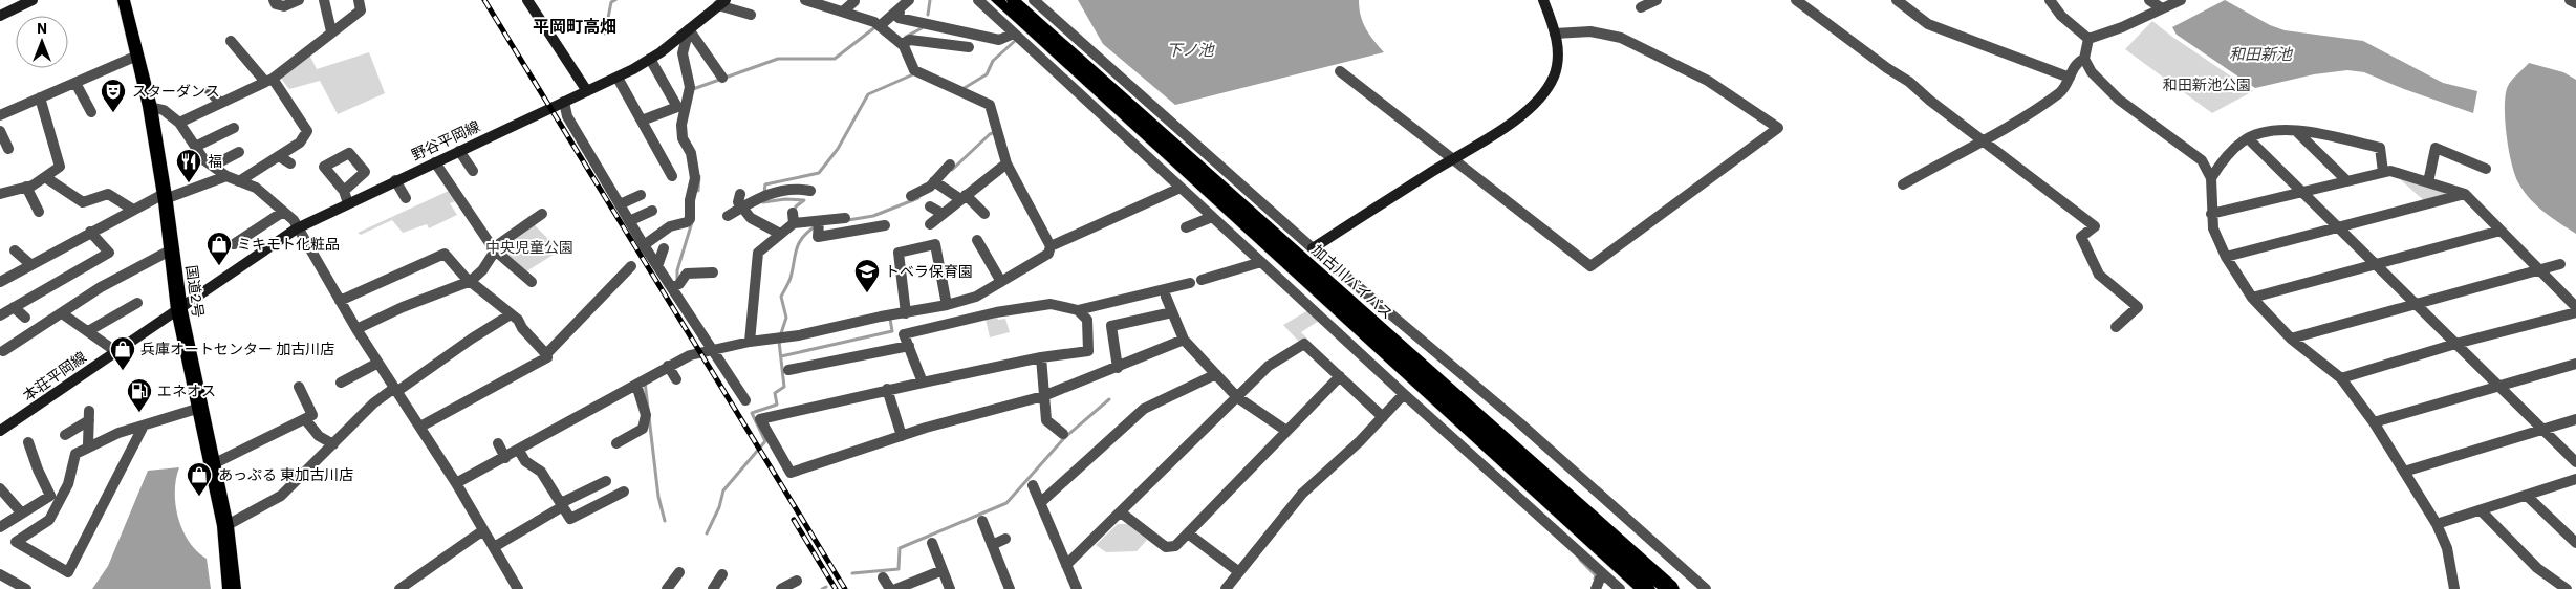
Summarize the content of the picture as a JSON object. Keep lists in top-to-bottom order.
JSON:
{
  "streets": {
    "highway": ["加古川バイパス", "国道2号"],
    "main road": ["野谷平岡線", "本荘平岡線"]
  },
  "crossings": [
    ["野谷平岡線", "国道2号"],
    ["野谷平岡線", "本荘平岡線"],
    ["国道2号", "本荘平岡線"]
  ],
  "districts": ["平岡町高畑"],
  "water": ["下ノ池", "和田新池"],
  "parks": ["和田新池公園", "中央児童公園"],
  "places": {
    "theatre": ["スターダンス"],
    "restaurant": ["福"],
    "shop": ["ミキモト化粧品", "兵庫オートセンター 加古川店", "あっぷる 東加古川店"],
    "school or university": ["トベラ保育園"],
    "fuel station": ["エネオス"]
  },
  "north": "top"
}
